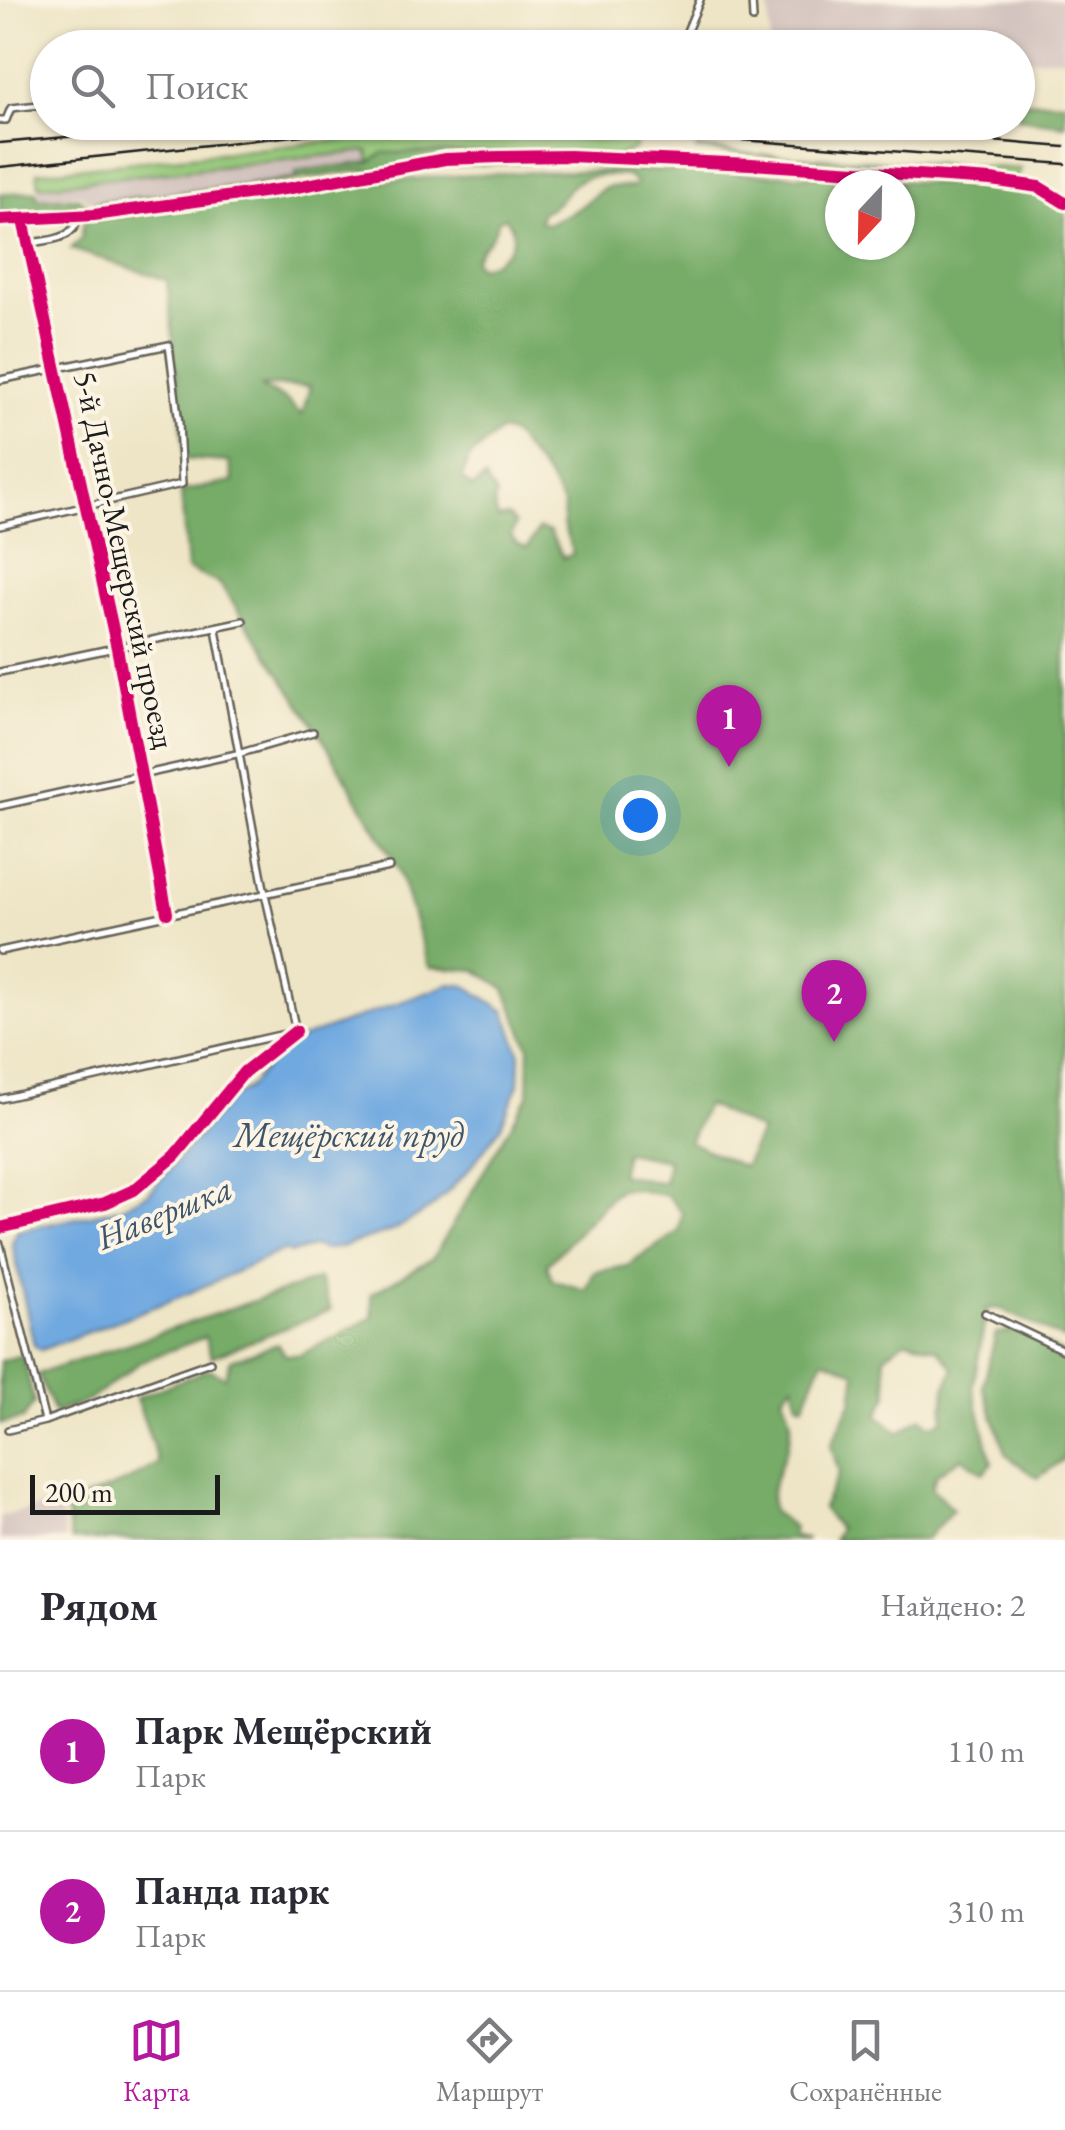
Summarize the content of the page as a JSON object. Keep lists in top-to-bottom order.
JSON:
{
  "streets": {
    "street": ["5-й Дачно-Мещерский проезд"]
  },
  "water": ["Мещёрский пруд", "Навершка"],
  "scale_bar": "200 m",
  "north": "bottom",
  "page": {
    "search": "Поиск",
    "pins": ["1", "2"],
    "scale": "200 m",
    "heading": ["Рядом", "Найдено: 2"],
    "list": [
      {
        "mark": "1",
        "name": "Парк Мещёрский",
        "note": "Парк",
        "value": "110 m"
      },
      {
        "mark": "2",
        "name": "Панда парк",
        "note": "Парк",
        "value": "310 m"
      }
    ],
    "nav": ["Карта", "Маршрут", "Сохранённые"]
  }
}
